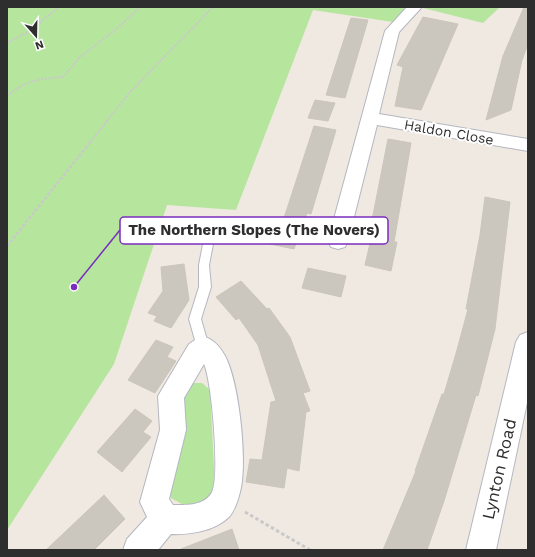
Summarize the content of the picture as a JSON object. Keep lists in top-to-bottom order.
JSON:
{
  "streets": {
    "street": ["Haldon Close", "Lynton Road"]
  },
  "places": ["The Northern Slopes (The Novers)"],
  "north": "bottom"
}
